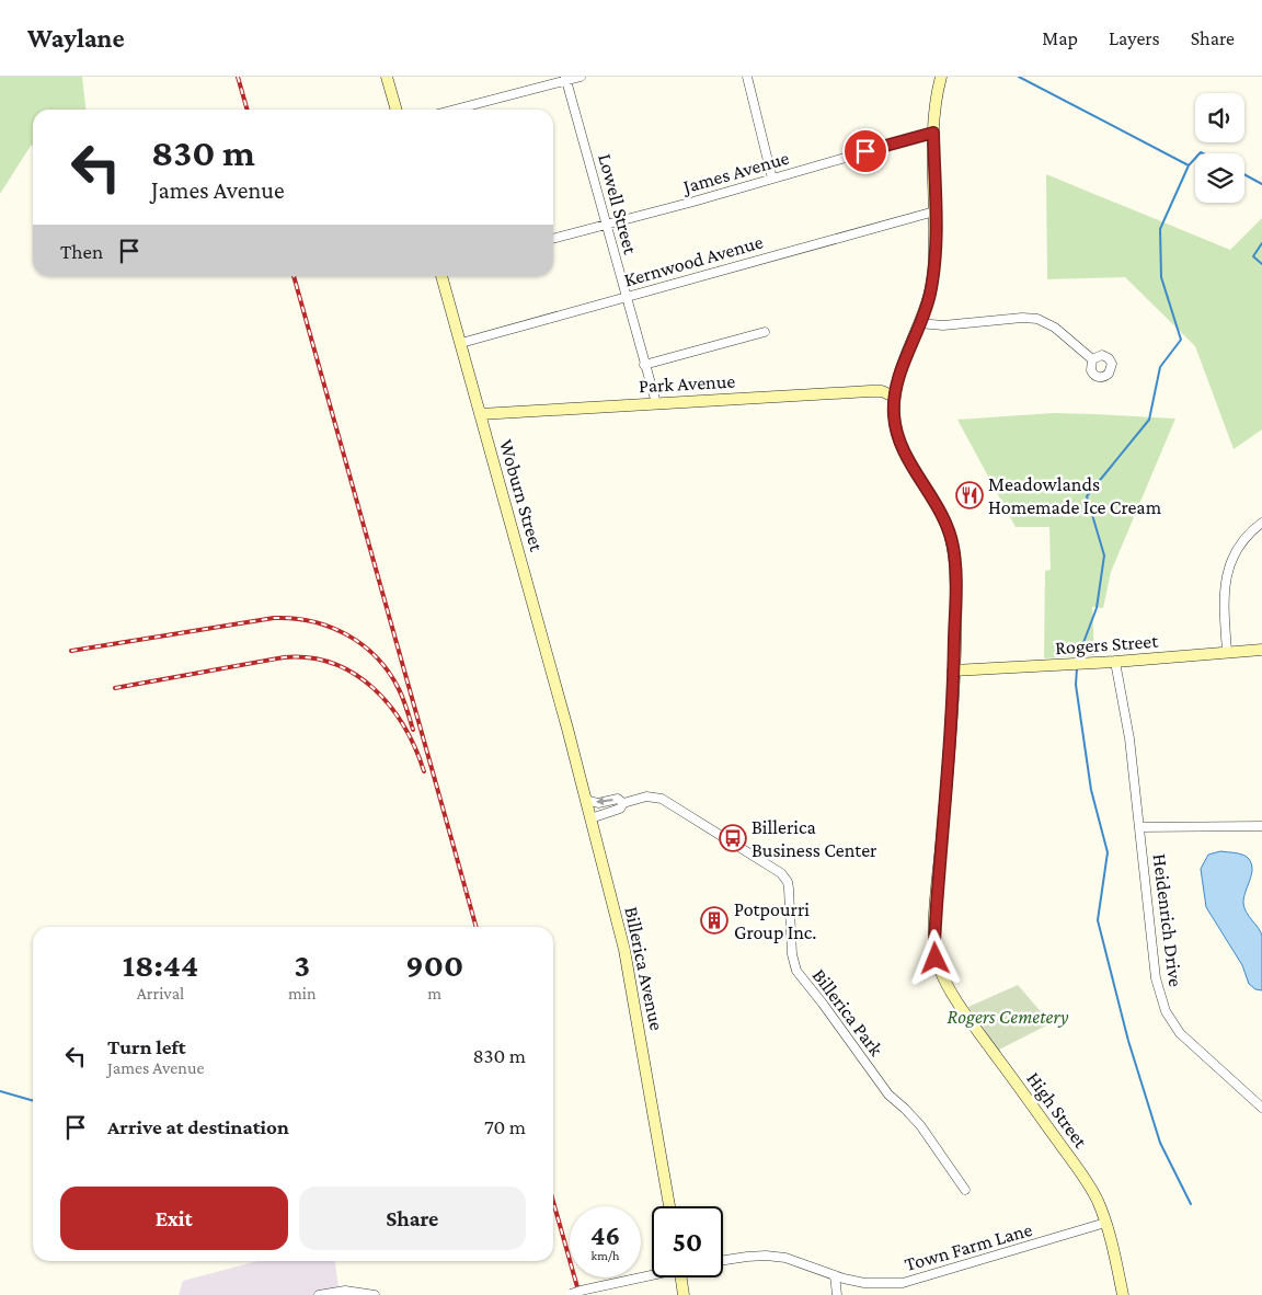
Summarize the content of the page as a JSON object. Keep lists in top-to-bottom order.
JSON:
{
  "streets": {
    "main road": [
      "Park Avenue",
      "Woburn Street",
      "Rogers Street",
      "Billerica Avenue",
      "High Street"
    ],
    "street": [
      "James Avenue",
      "Lowell Street",
      "Kernwood Avenue",
      "Heidenrich Drive",
      "Billerica Park",
      "Town Farm Lane"
    ]
  },
  "crossings": [
    ["James Avenue", "Lowell Street"],
    ["Lowell Street", "Kernwood Avenue"],
    ["Lowell Street", "Park Avenue"],
    ["Kernwood Avenue", "Woburn Street"],
    ["Park Avenue", "Woburn Street"],
    ["Woburn Street", "Billerica Avenue"],
    ["Rogers Street", "Heidenrich Drive"],
    ["Rogers Street", "High Street"],
    ["Billerica Avenue", "Billerica Park"],
    ["High Street", "Town Farm Lane"]
  ],
  "parks": ["Rogers Cemetery"],
  "places": {
    "restaurant": ["Meadowlands Homemade Ice Cream"],
    "bus stop": ["Billerica Business Center"],
    "building": ["Potpourri Group Inc."]
  },
  "page": {
    "header": "Waylane",
    "nav": ["Map", "Layers", "Share"],
    "turn": ["830 m", "James Avenue"],
    "then": "Then",
    "eta": [
      "18:44",
      "Arrival",
      "3",
      "min",
      "900",
      "m"
    ],
    "list": [
      {
        "name": "Turn left",
        "note": "James Avenue",
        "value": "830 m"
      },
      {
        "name": "Arrive at destination",
        "value": "70 m"
      }
    ],
    "buttons": ["Exit", "Share"],
    "speed": "46 km/h",
    "limit": "50"
  }
}
